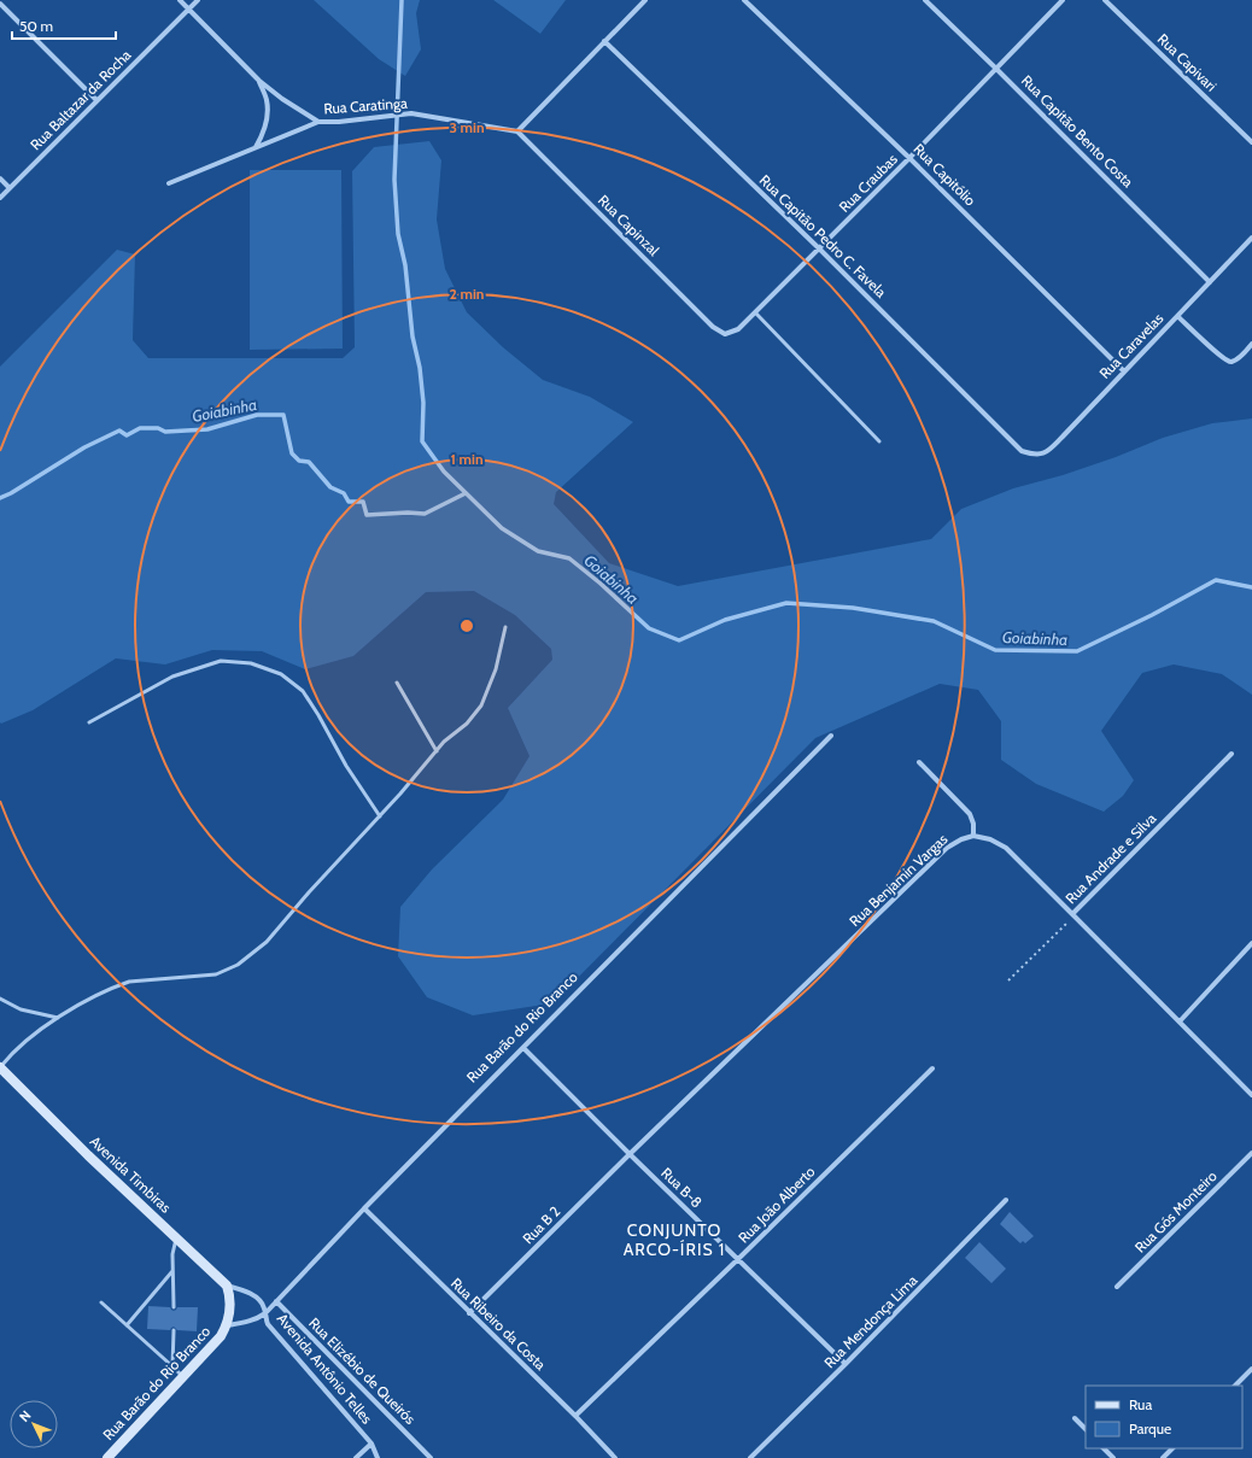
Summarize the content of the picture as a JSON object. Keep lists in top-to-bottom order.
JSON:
{
  "streets": {
    "street": [
      "Rua Capivari",
      "Rua Baltazar da Rocha",
      "Rua Caratinga",
      "Rua Capitão Bento Costa",
      "Rua Capitólio",
      "Rua Craubas",
      "Rua Capinzal",
      "Rua Capitão Pedro C. Favela",
      "Rua Caravelas",
      "Rua Andrade e Silva",
      "Rua Benjamin Vargas",
      "Rua Barão do Rio Branco",
      "Avenida Timbiras",
      "Rua B-8",
      "Rua João Alberto",
      "Rua Gós Monteiro",
      "Rua B 2",
      "Rua Mendonça Lima",
      "Rua Ribeiro da Costa",
      "Avenida Antônio Telles",
      "Rua Elizébio de Queirós"
    ]
  },
  "crossings": [
    ["Rua Baltazar da Rocha", "Rua Caratinga"],
    ["Rua Caratinga", "Rua Capinzal"],
    ["Rua Capitão Bento Costa", "Rua Craubas"],
    ["Rua Capitão Bento Costa", "Rua Caravelas"],
    ["Rua Capitólio", "Rua Craubas"],
    ["Rua Capitólio", "Rua Caravelas"],
    ["Rua Craubas", "Rua Capinzal"],
    ["Rua Craubas", "Rua Capitão Pedro C. Favela"],
    ["Rua Capitão Pedro C. Favela", "Rua Caravelas"],
    ["Rua Benjamin Vargas", "Rua B-8"],
    ["Rua Benjamin Vargas", "Rua B 2"],
    ["Rua Barão do Rio Branco", "Avenida Timbiras"],
    ["Rua Barão do Rio Branco", "Rua B-8"],
    ["Rua Barão do Rio Branco", "Rua Ribeiro da Costa"],
    ["Rua Barão do Rio Branco", "Avenida Antônio Telles"],
    ["Rua Barão do Rio Branco", "Rua Elizébio de Queirós"],
    ["Avenida Timbiras", "Avenida Antônio Telles"],
    ["Rua B-8", "Rua João Alberto"],
    ["Rua B-8", "Rua B 2"],
    ["Rua B-8", "Rua Mendonça Lima"],
    ["Rua João Alberto", "Rua Ribeiro da Costa"],
    ["Rua B 2", "Rua Ribeiro da Costa"]
  ],
  "districts": ["CONJUNTO ARCO-ÍRIS 1"],
  "water": ["Goiabinha"],
  "legend": ["Rua", "Parque"],
  "scale_bar": "50 m",
  "north": "top left",
  "rings": ["3 min", "2 min", "1 min"]
}
